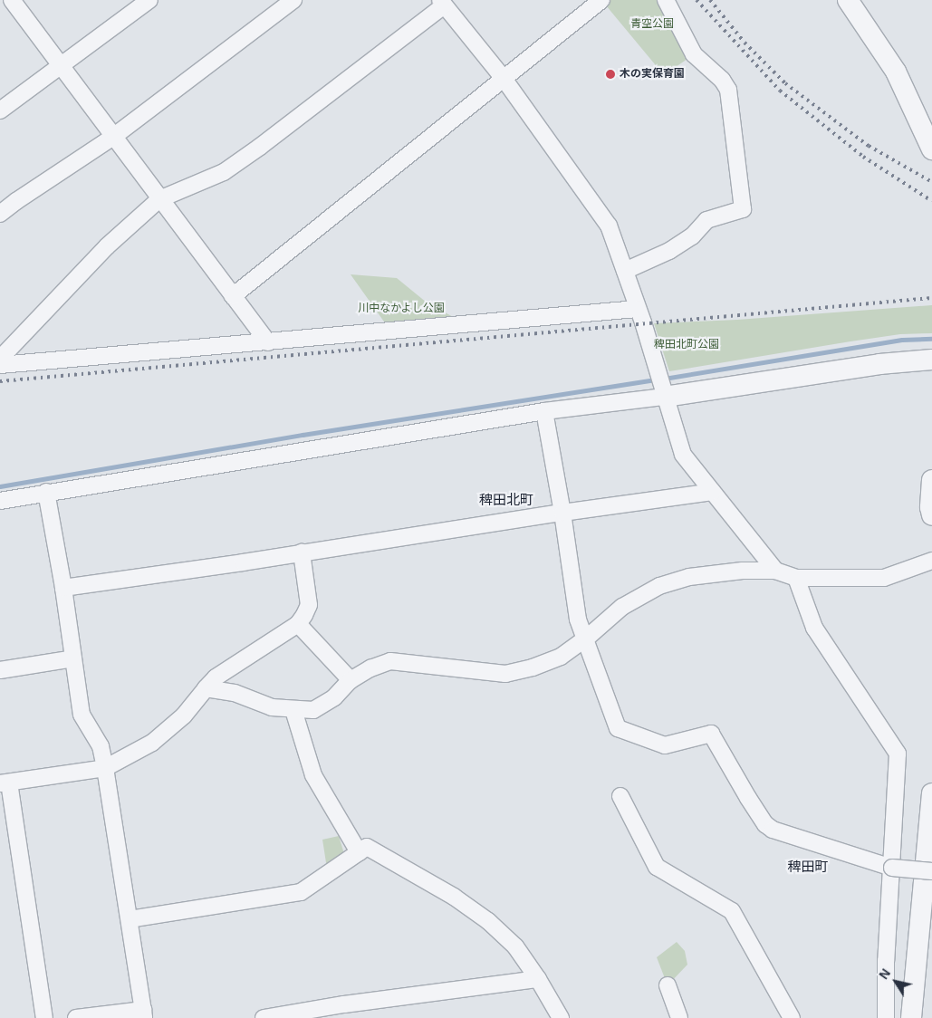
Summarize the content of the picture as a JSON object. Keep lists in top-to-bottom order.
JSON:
{
  "districts": ["稗田北町", "稗田町"],
  "parks": ["青空公園", "川中なかよし公園", "稗田北町公園"],
  "places": ["木の実保育園"],
  "north": "top left"
}
